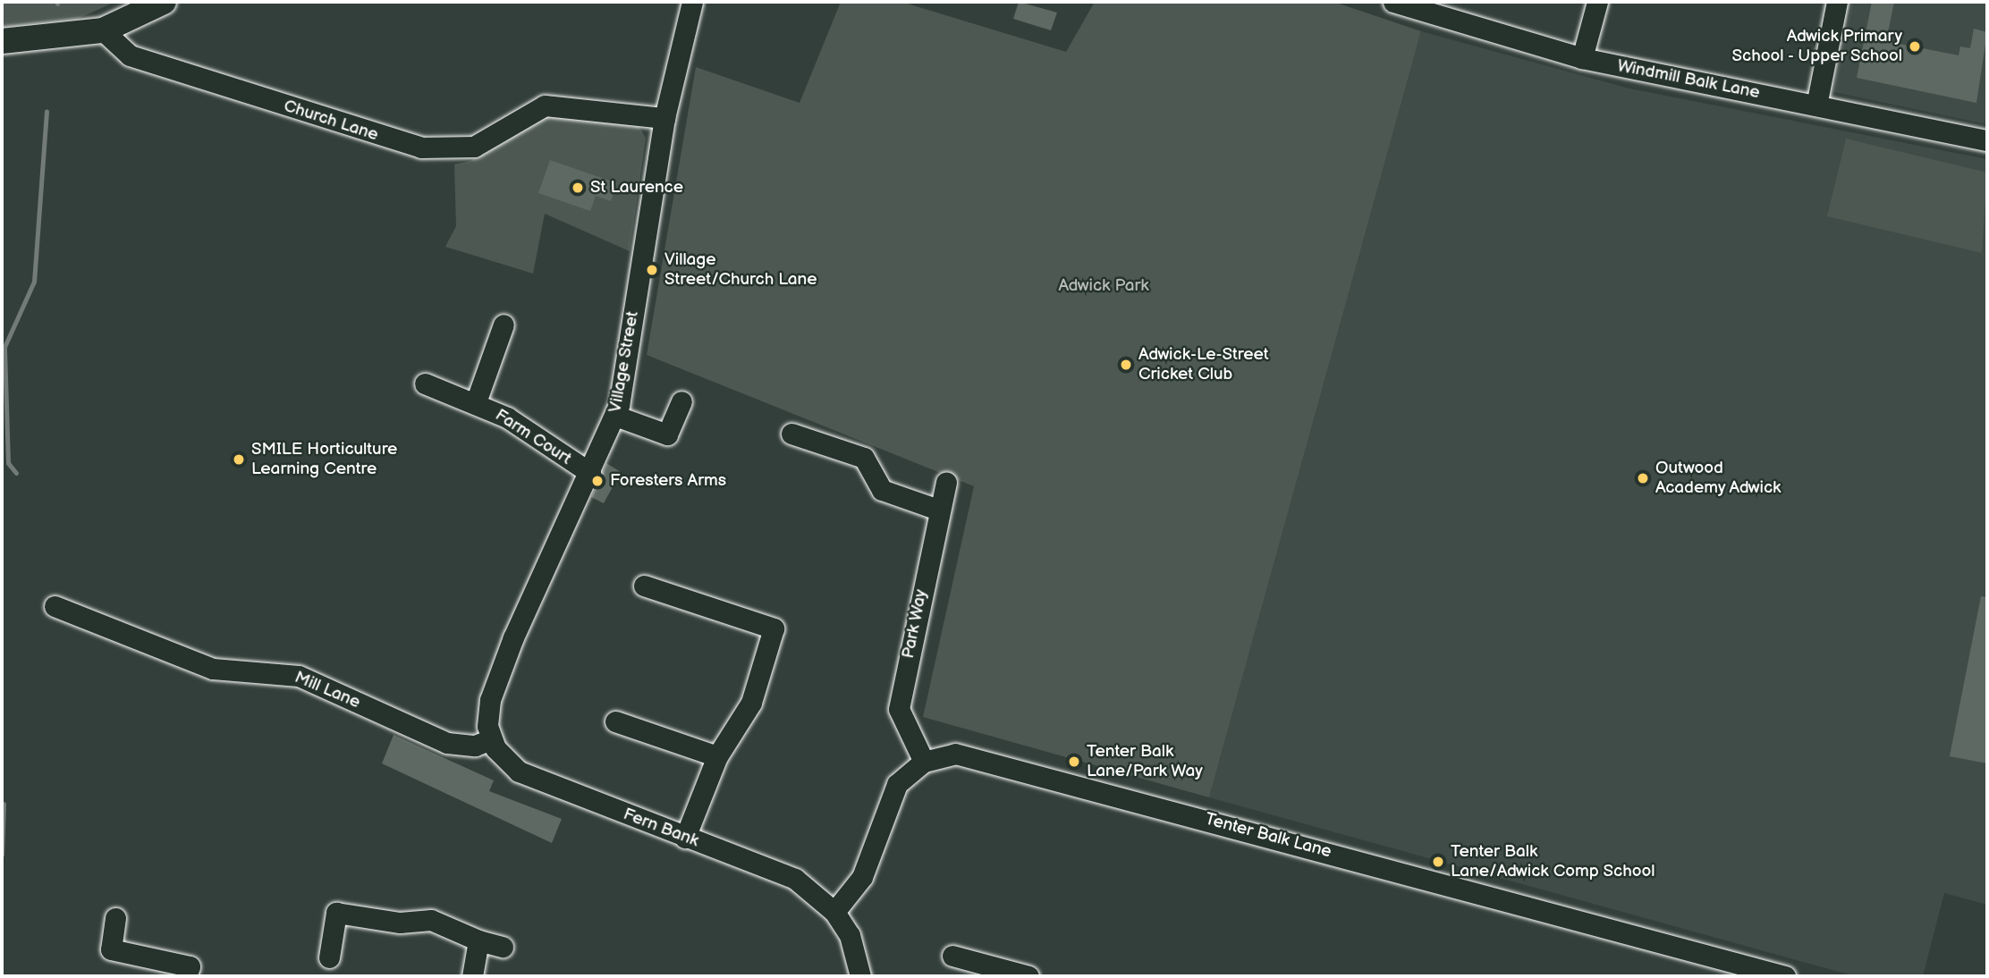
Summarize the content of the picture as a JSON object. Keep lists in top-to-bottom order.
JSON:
{
  "streets": {
    "street": [
      "Windmill Balk Lane",
      "Church Lane",
      "Village Street",
      "Farm Court",
      "Park Way",
      "Mill Lane",
      "Fern Bank",
      "Tenter Balk Lane"
    ]
  },
  "crossings": [
    ["Church Lane", "Village Street"],
    ["Village Street", "Farm Court"],
    ["Village Street", "Mill Lane"],
    ["Village Street", "Fern Bank"],
    ["Park Way", "Tenter Balk Lane"],
    ["Mill Lane", "Fern Bank"],
    ["Fern Bank", "Tenter Balk Lane"]
  ],
  "parks": ["Adwick Park"],
  "places": [
    "Adwick Primary School - Upper School",
    "St Laurence",
    "Village Street/Church Lane",
    "Adwick-Le-Street Cricket Club",
    "SMILE Horticulture Learning Centre",
    "Outwood Academy Adwick",
    "Foresters Arms",
    "Tenter Balk Lane/Park Way",
    "Tenter Balk Lane/Adwick Comp School"
  ]
}
